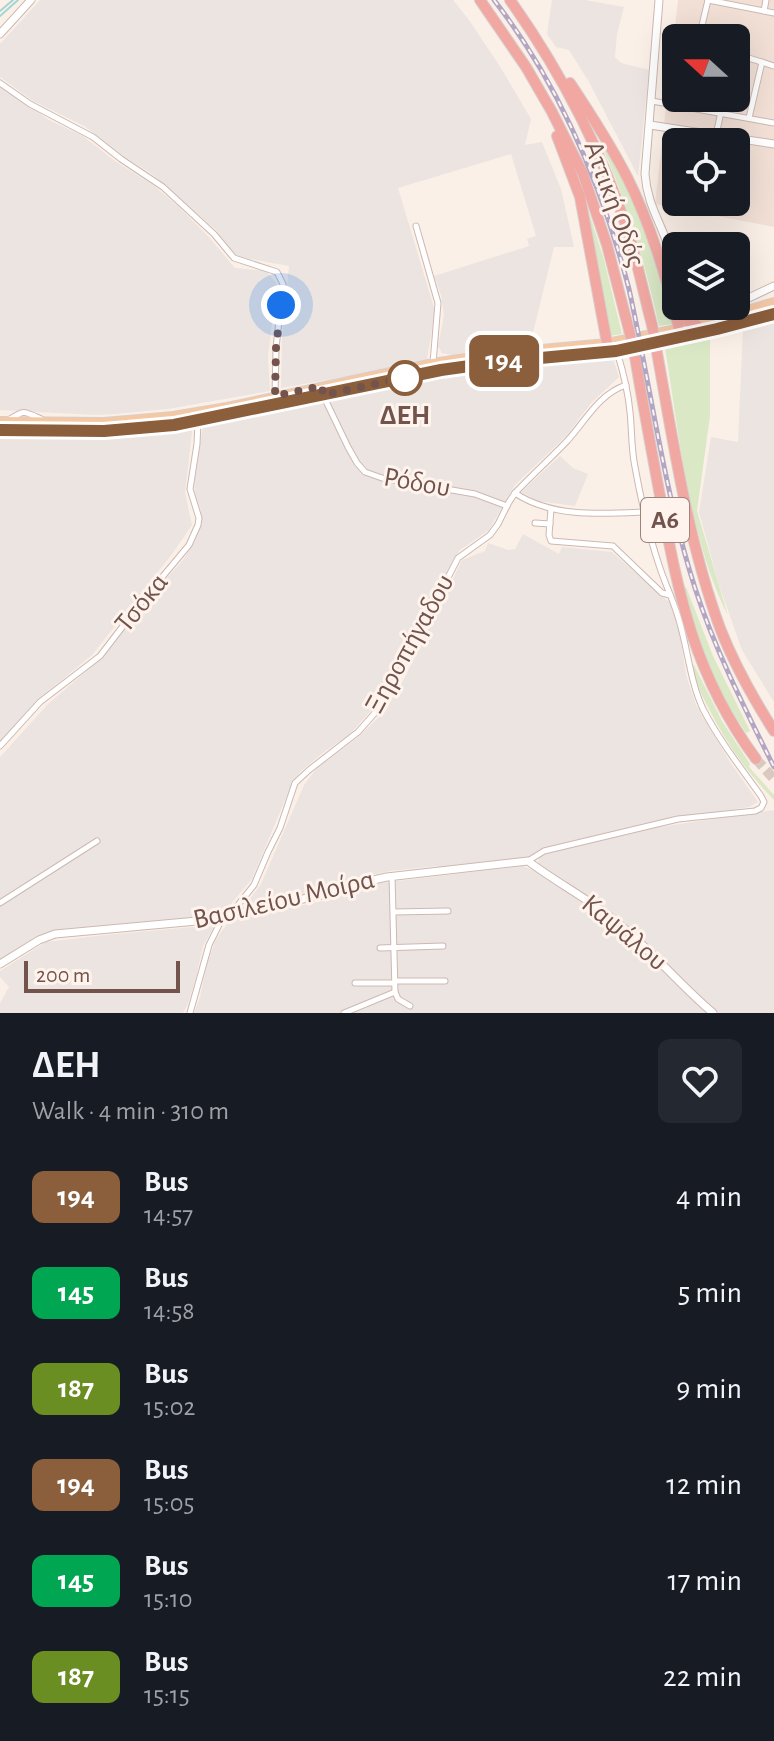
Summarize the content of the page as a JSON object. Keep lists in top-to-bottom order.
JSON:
{
  "streets": {
    "highway": ["Αττική Οδός", "Α6"],
    "street": [
      "Ρόδου",
      "Τσόκα",
      "Ξηροπήγαδου",
      "Βασιλείου Μοίρα",
      "Καψάλου"
    ]
  },
  "crossings": [
    ["Ρόδου", "Ξηροπήγαδου"],
    ["Ξηροπήγαδου", "Βασιλείου Μοίρα"],
    ["Βασιλείου Μοίρα", "Καψάλου"]
  ],
  "places": ["ΔΕΗ"],
  "lines": ["bus line 194"],
  "scale_bar": "200 m",
  "north": "left",
  "page": {
    "on_map": "194",
    "scale": "200 m",
    "heading": ["ΔΕΗ", "Walk · 4 min · 310 m"],
    "list": [
      {
        "mark": "194",
        "name": "Bus",
        "note": "14:57",
        "value": "4 min"
      },
      {
        "mark": "145",
        "name": "Bus",
        "note": "14:58",
        "value": "5 min"
      },
      {
        "mark": "187",
        "name": "Bus",
        "note": "15:02",
        "value": "9 min"
      },
      {
        "mark": "194",
        "name": "Bus",
        "note": "15:05",
        "value": "12 min"
      },
      {
        "mark": "145",
        "name": "Bus",
        "note": "15:10",
        "value": "17 min"
      },
      {
        "mark": "187",
        "name": "Bus",
        "note": "15:15",
        "value": "22 min"
      }
    ]
  }
}
